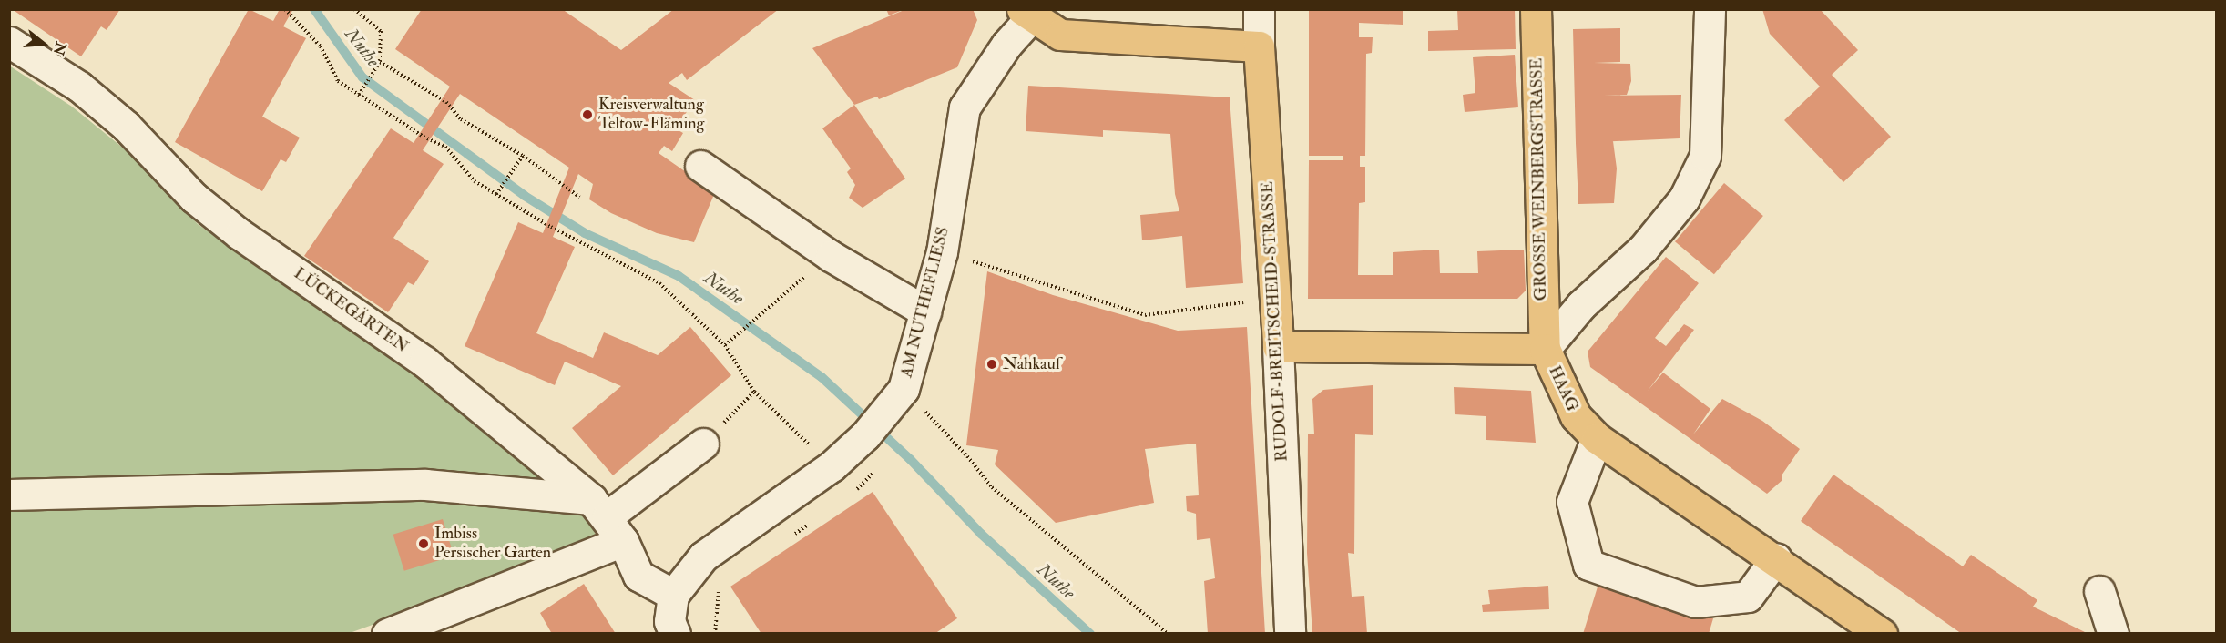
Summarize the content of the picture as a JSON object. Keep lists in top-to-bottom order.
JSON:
{
  "streets": {
    "main road": ["GROSSE WEINBERGSTRASSE", "RUDOLF-BREITSCHEID-STRASSE", "HAAG"],
    "street": ["AM NUTHEFLIESS", "LÜCKEGÄRTEN"]
  },
  "crossings": [
    ["GROSSE WEINBERGSTRASSE", "HAAG"],
    ["AM NUTHEFLIESS", "LÜCKEGÄRTEN"],
    ["RUDOLF-BREITSCHEID-STRASSE", "HAAG"]
  ],
  "water": ["Nuthe"],
  "places": ["Kreisverwaltung Teltow-Fläming", "Nahkauf", "Imbiss Persischer Garten"],
  "north": "right"
}
